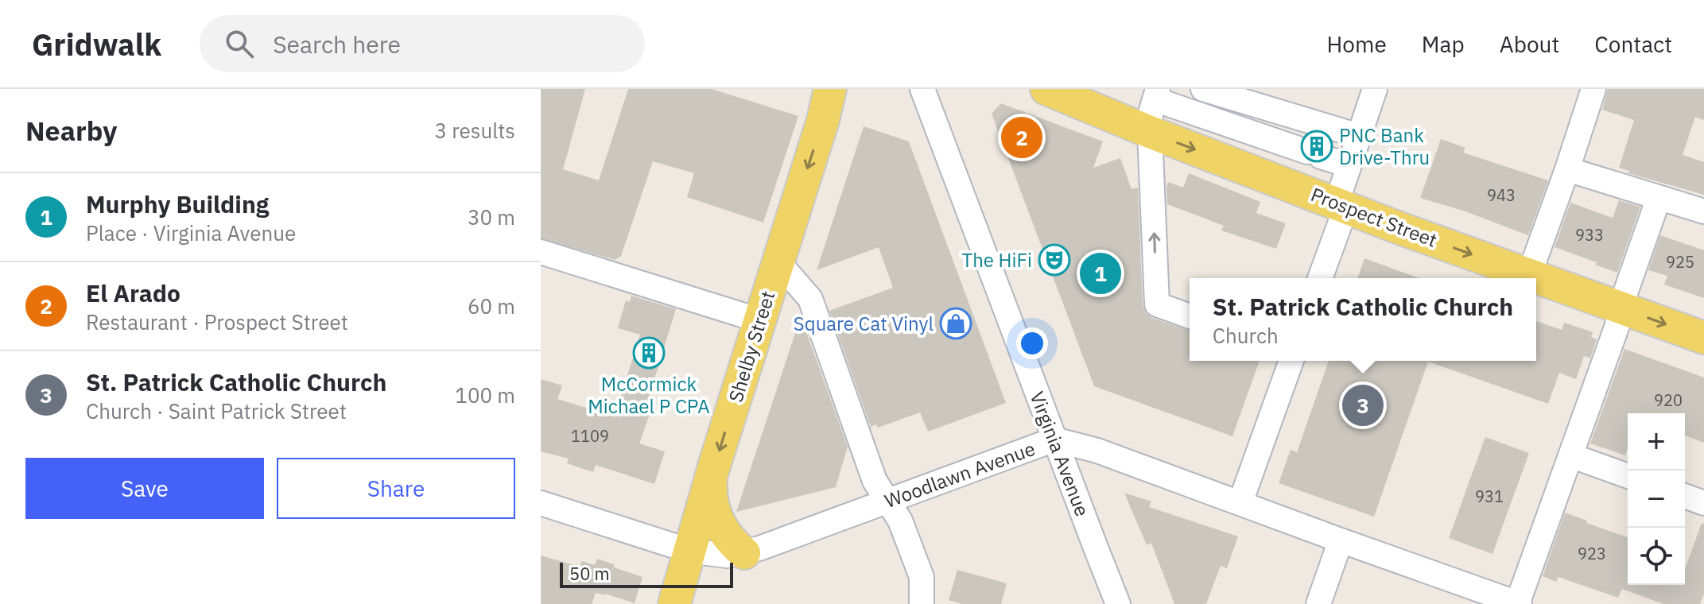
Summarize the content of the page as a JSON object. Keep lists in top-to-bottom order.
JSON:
{
  "streets": {
    "main road": ["Prospect Street", "Shelby Street"],
    "street": ["Virginia Avenue", "Woodlawn Avenue"]
  },
  "crossings": [
    ["Shelby Street", "Woodlawn Avenue"],
    ["Virginia Avenue", "Woodlawn Avenue"]
  ],
  "one_way": ["Prospect Street", "Shelby Street"],
  "places": {
    "building": ["PNC Bank Drive-Thru", "McCormick Michael P CPA"],
    "theatre": ["The HiFi"],
    "shop": ["Square Cat Vinyl"]
  },
  "house_numbers": [
    "943",
    "933",
    "925",
    "920",
    "1109",
    "931",
    "923"
  ],
  "scale_bar": "50 m",
  "page": {
    "header": "Gridwalk",
    "search": "Search here",
    "nav": [
      "Home",
      "Map",
      "About",
      "Contact"
    ],
    "heading": ["Nearby", "3 results"],
    "pins": ["2", "1", "3"],
    "list": [
      {
        "mark": "1",
        "name": "Murphy Building",
        "note": "Place · Virginia Avenue",
        "value": "30 m"
      },
      {
        "mark": "2",
        "name": "El Arado",
        "note": "Restaurant · Prospect Street",
        "value": "60 m"
      },
      {
        "mark": "3",
        "name": "St. Patrick Catholic Church",
        "note": "Church · Saint Patrick Street",
        "value": "100 m"
      }
    ],
    "popup": ["St. Patrick Catholic Church", "Church"],
    "map_buttons": ["+", "−"],
    "buttons": ["Save", "Share"],
    "scale": "50 m"
  }
}
